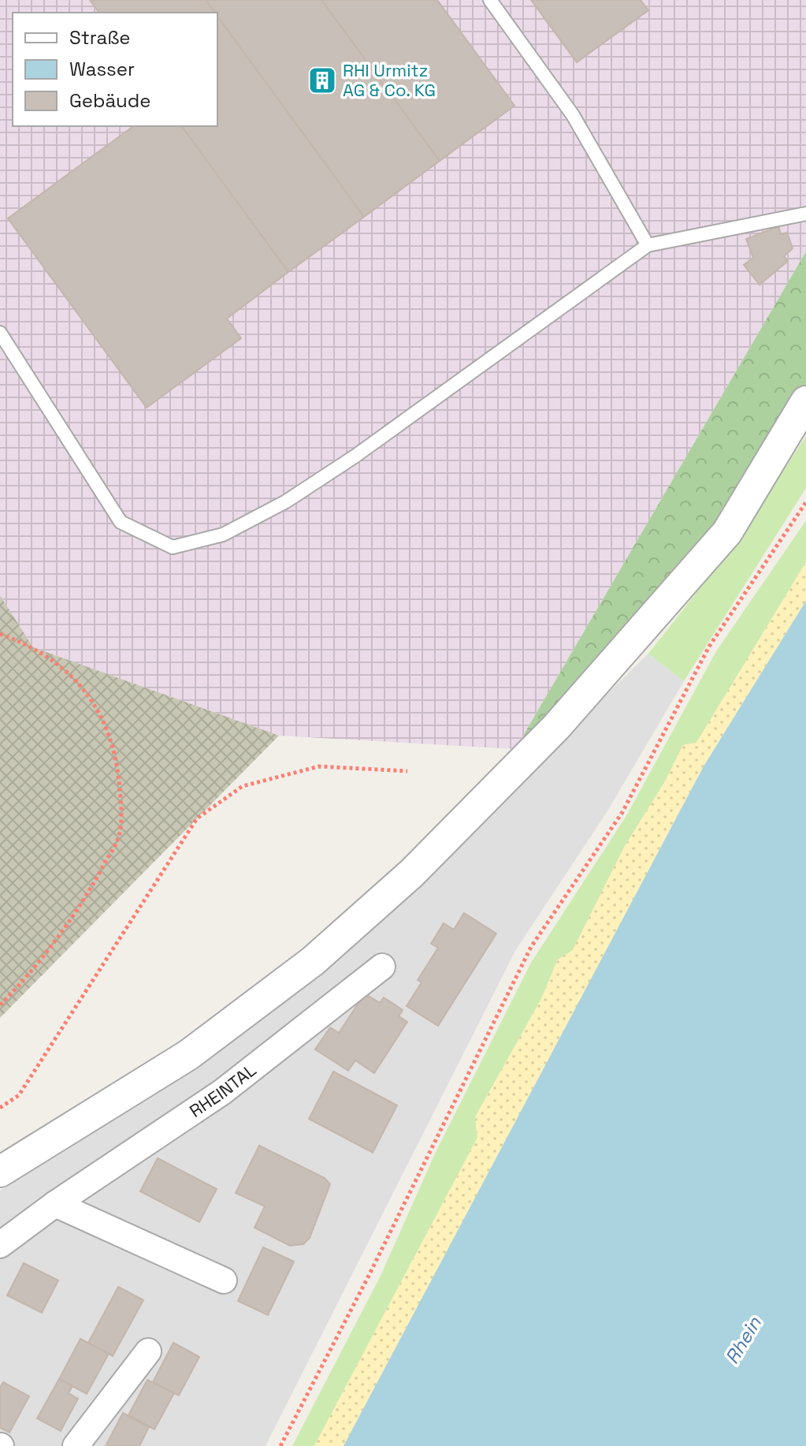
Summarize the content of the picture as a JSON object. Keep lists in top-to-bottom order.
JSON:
{
  "streets": {
    "street": ["RHEINTAL"]
  },
  "water": ["Rhein"],
  "places": {
    "building": ["RHI Urmitz AG & Co. KG"]
  },
  "legend": ["Straße", "Wasser", "Gebäude"]
}
